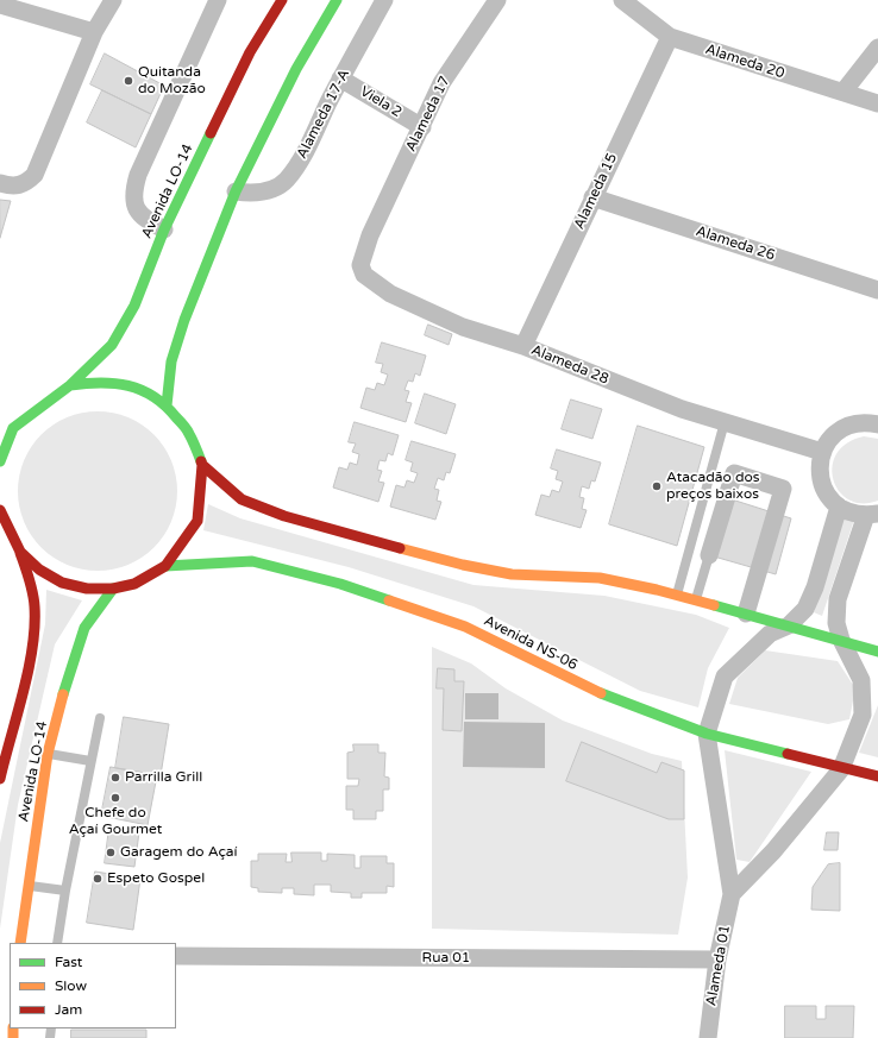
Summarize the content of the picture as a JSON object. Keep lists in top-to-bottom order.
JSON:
{
  "streets": {
    "street": [
      "Alameda 20",
      "Viela 2",
      "Alameda 17-A",
      "Alameda 17",
      "Avenida LO-14",
      "Alameda 15",
      "Alameda 26",
      "Alameda 28",
      "Avenida NS-06",
      "Rua 01",
      "Alameda 01"
    ]
  },
  "crossings": [
    ["Alameda 20", "Alameda 15"],
    ["Viela 2", "Alameda 17-A"],
    ["Viela 2", "Alameda 17"],
    ["Alameda 17", "Alameda 28"],
    ["Alameda 15", "Alameda 26"],
    ["Alameda 15", "Alameda 28"],
    ["Rua 01", "Alameda 01"]
  ],
  "places": [
    "Quitanda do Mozão",
    "Atacadão dos preços baixos",
    "Parrilla Grill",
    "Chefe do Açaí Gourmet",
    "Garagem do Açaí",
    "Espeto Gospel"
  ],
  "legend": ["Fast", "Slow", "Jam"]
}
